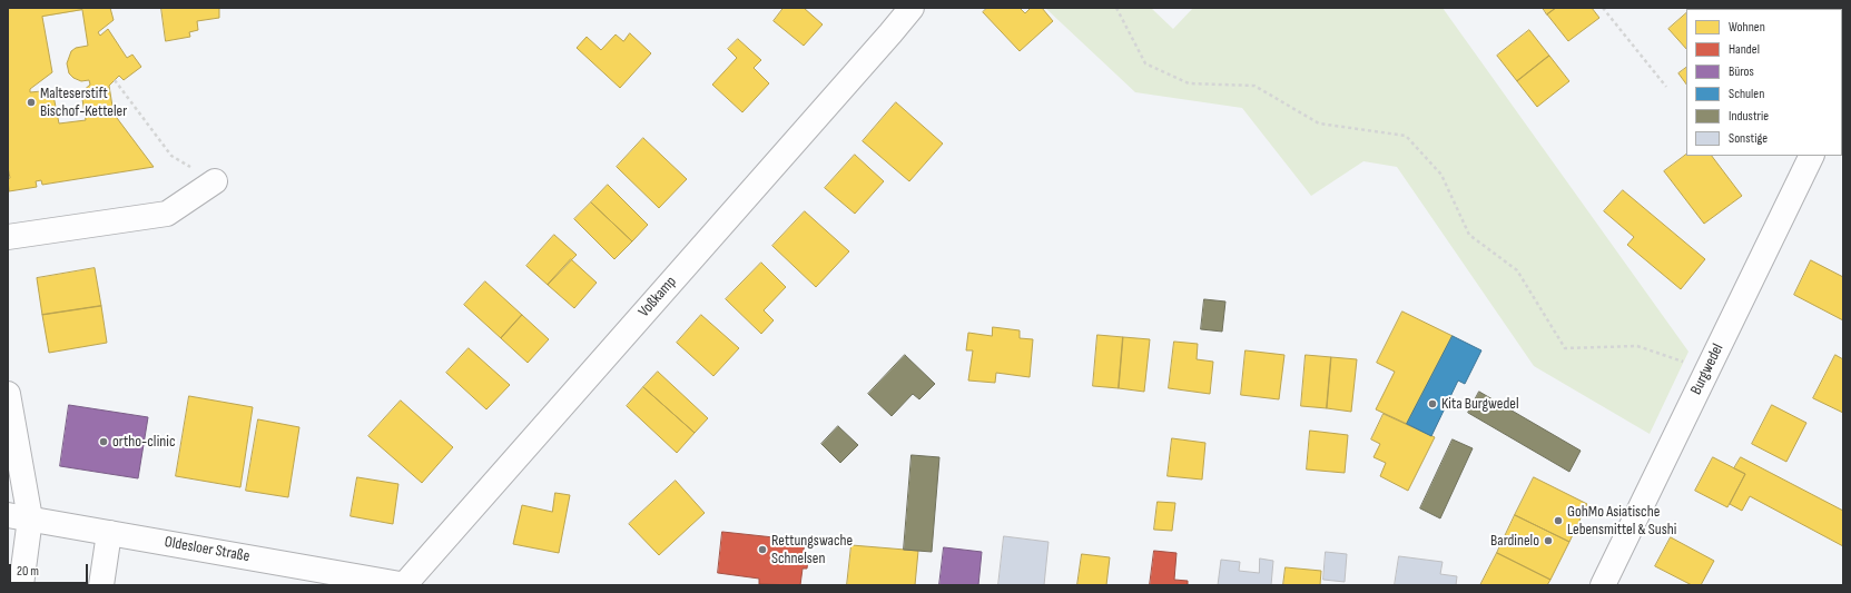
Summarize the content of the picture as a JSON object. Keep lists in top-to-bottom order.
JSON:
{
  "streets": {
    "street": ["Voßkamp", "Burgwedel", "Oldesloer Straße"]
  },
  "crossings": [
    ["Voßkamp", "Oldesloer Straße"]
  ],
  "places": [
    "Malteserstift Bischof-Ketteler",
    "Kita Burgwedel",
    "ortho-clinic",
    "GohMo Asiatische Lebensmittel & Sushi",
    "Bardinelo",
    "Rettungswache Schnelsen"
  ],
  "legend": [
    "Wohnen",
    "Handel",
    "Büros",
    "Schulen",
    "Industrie",
    "Sonstige"
  ],
  "scale_bar": "20 m"
}
